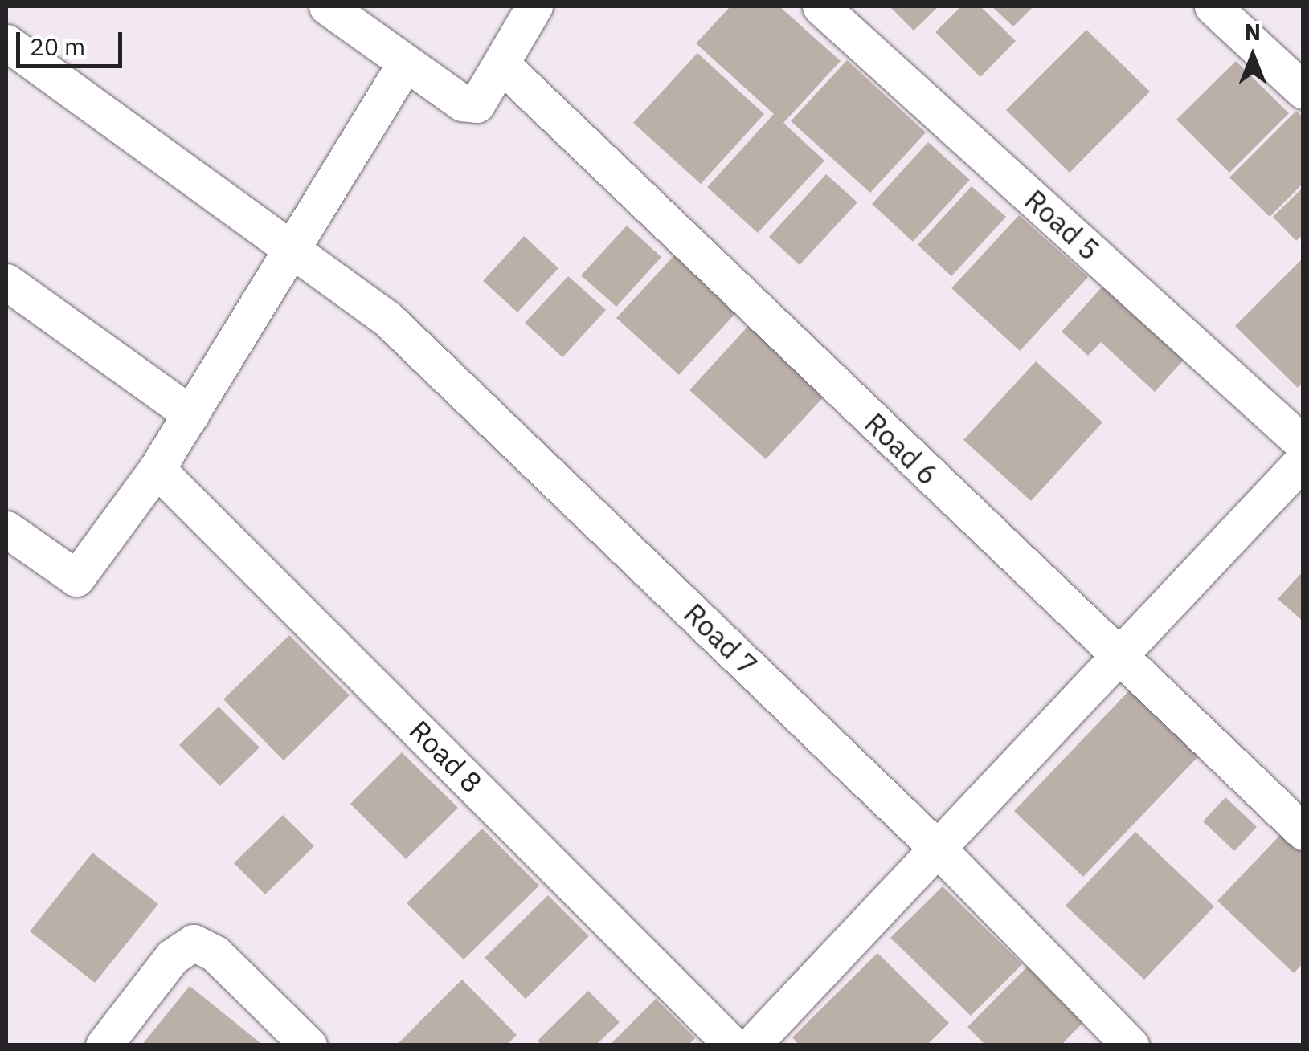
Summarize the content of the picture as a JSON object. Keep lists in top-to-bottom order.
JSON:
{
  "streets": {
    "street": [
      "Road 5",
      "Road 6",
      "Road 7",
      "Road 8"
    ]
  },
  "scale_bar": "20 m",
  "north": "top"
}
